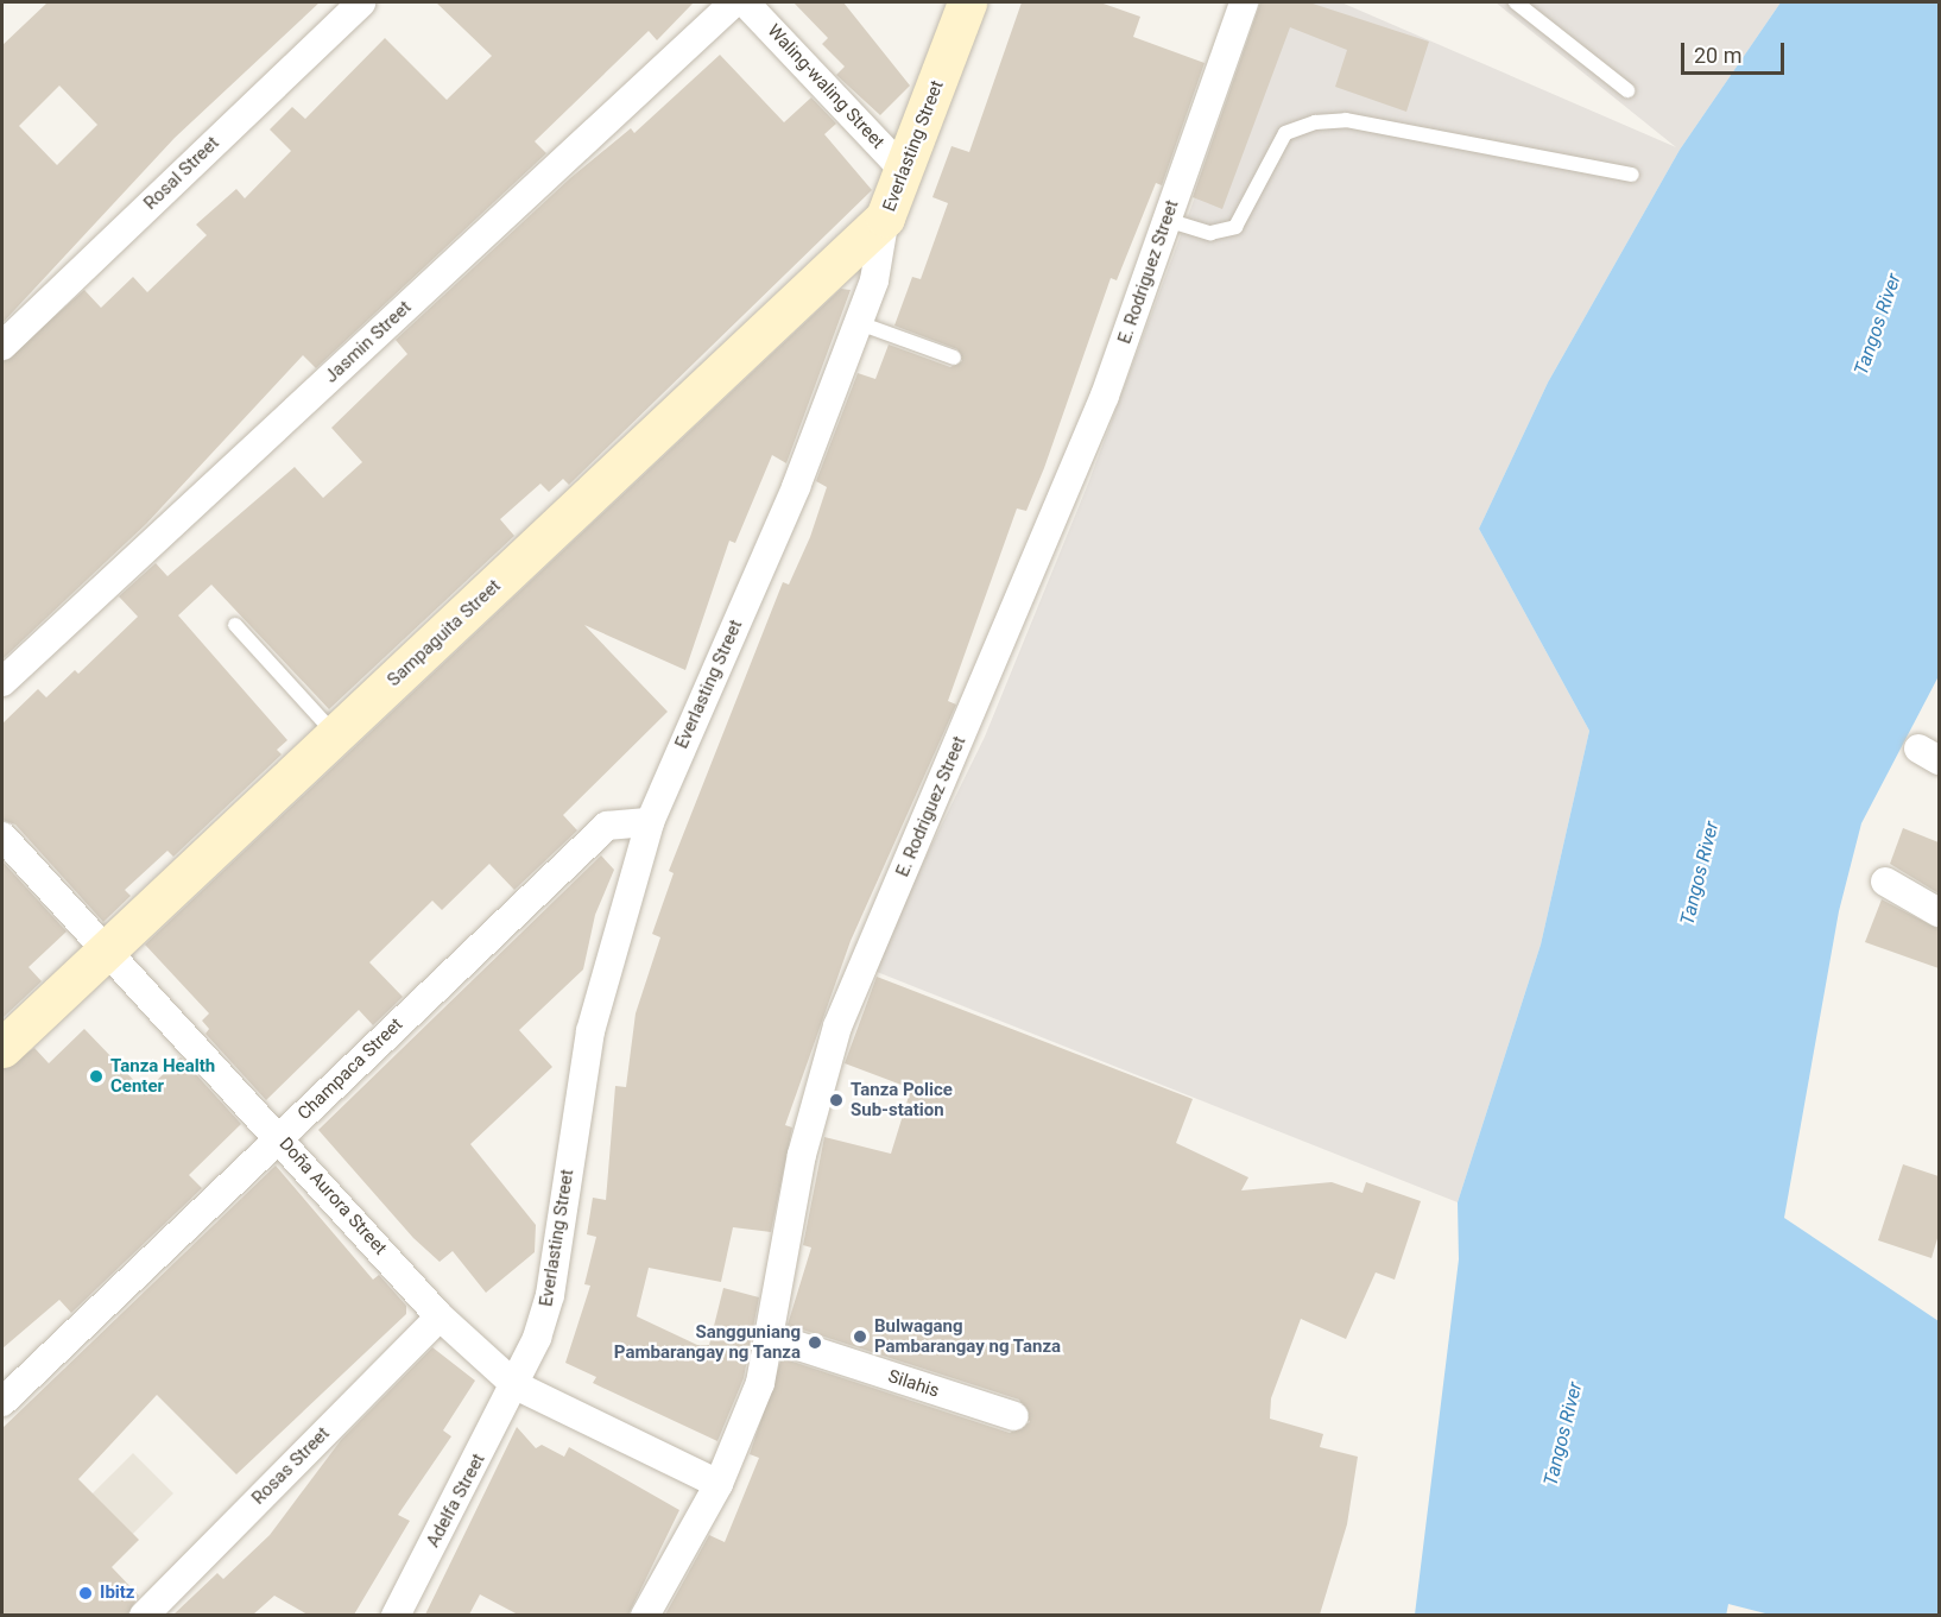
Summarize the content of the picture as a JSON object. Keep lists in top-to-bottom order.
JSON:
{
  "streets": {
    "street": [
      "Waling-waling Street",
      "Everlasting Street",
      "Rosal Street",
      "E. Rodriguez Street",
      "Jasmin Street",
      "Sampaguita Street",
      "Champaca Street",
      "Doña Aurora Street",
      "Silahis",
      "Rosas Street",
      "Adelfa Street"
    ]
  },
  "crossings": [
    ["Waling-waling Street", "Everlasting Street"],
    ["Everlasting Street", "Sampaguita Street"],
    ["Everlasting Street", "Champaca Street"],
    ["Everlasting Street", "Doña Aurora Street"],
    ["Everlasting Street", "Adelfa Street"],
    ["E. Rodriguez Street", "Doña Aurora Street"],
    ["E. Rodriguez Street", "Silahis"],
    ["Sampaguita Street", "Doña Aurora Street"],
    ["Champaca Street", "Doña Aurora Street"],
    ["Doña Aurora Street", "Rosas Street"],
    ["Doña Aurora Street", "Adelfa Street"]
  ],
  "water": ["Tangos River"],
  "places": [
    "Tanza Health Center",
    "Tanza Police Sub-station",
    "Bulwagang Pambarangay ng Tanza",
    "Sangguniang Pambarangay ng Tanza",
    "Ibitz"
  ],
  "scale_bar": "20 m"
}
